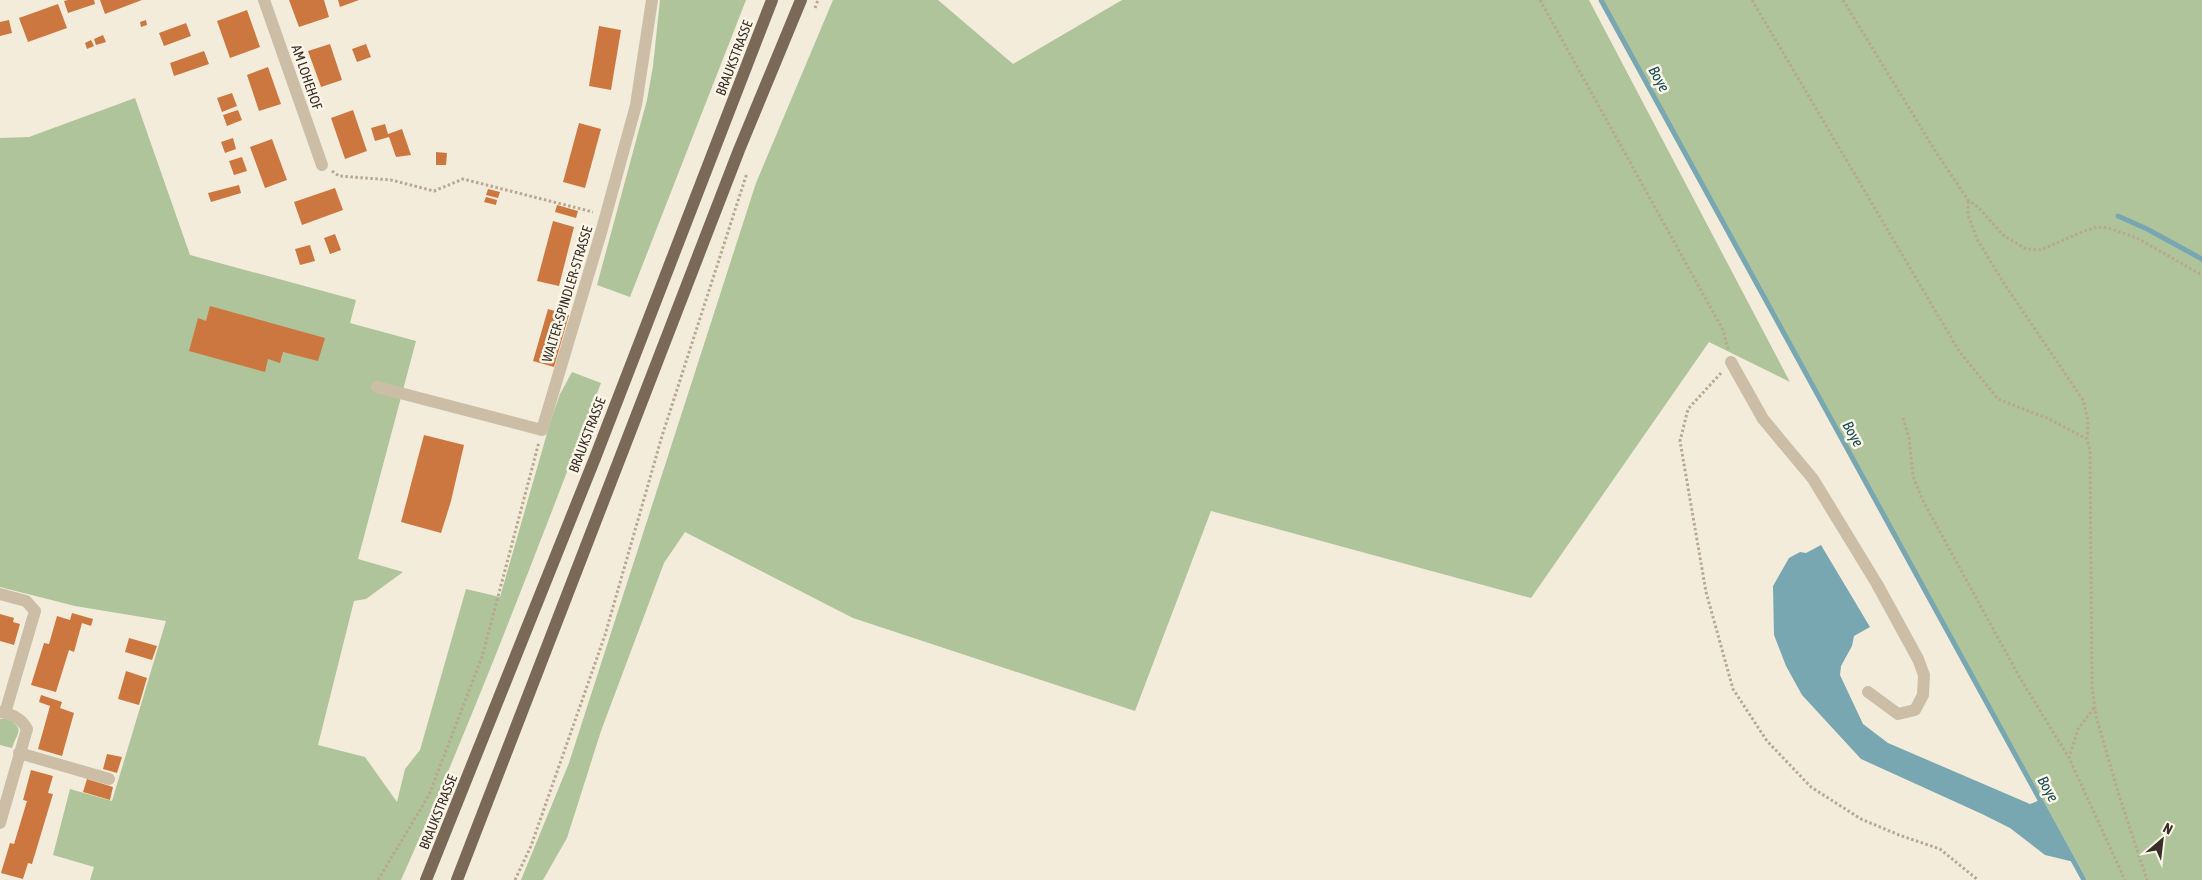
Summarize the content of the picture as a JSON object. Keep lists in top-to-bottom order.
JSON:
{
  "streets": {
    "main road": ["BRAUKSTRASSE"],
    "street": ["AM LOHEHOF", "WALTER-SPINDLER-STRASSE"]
  },
  "water": ["Boye"],
  "north": "top right"
}
